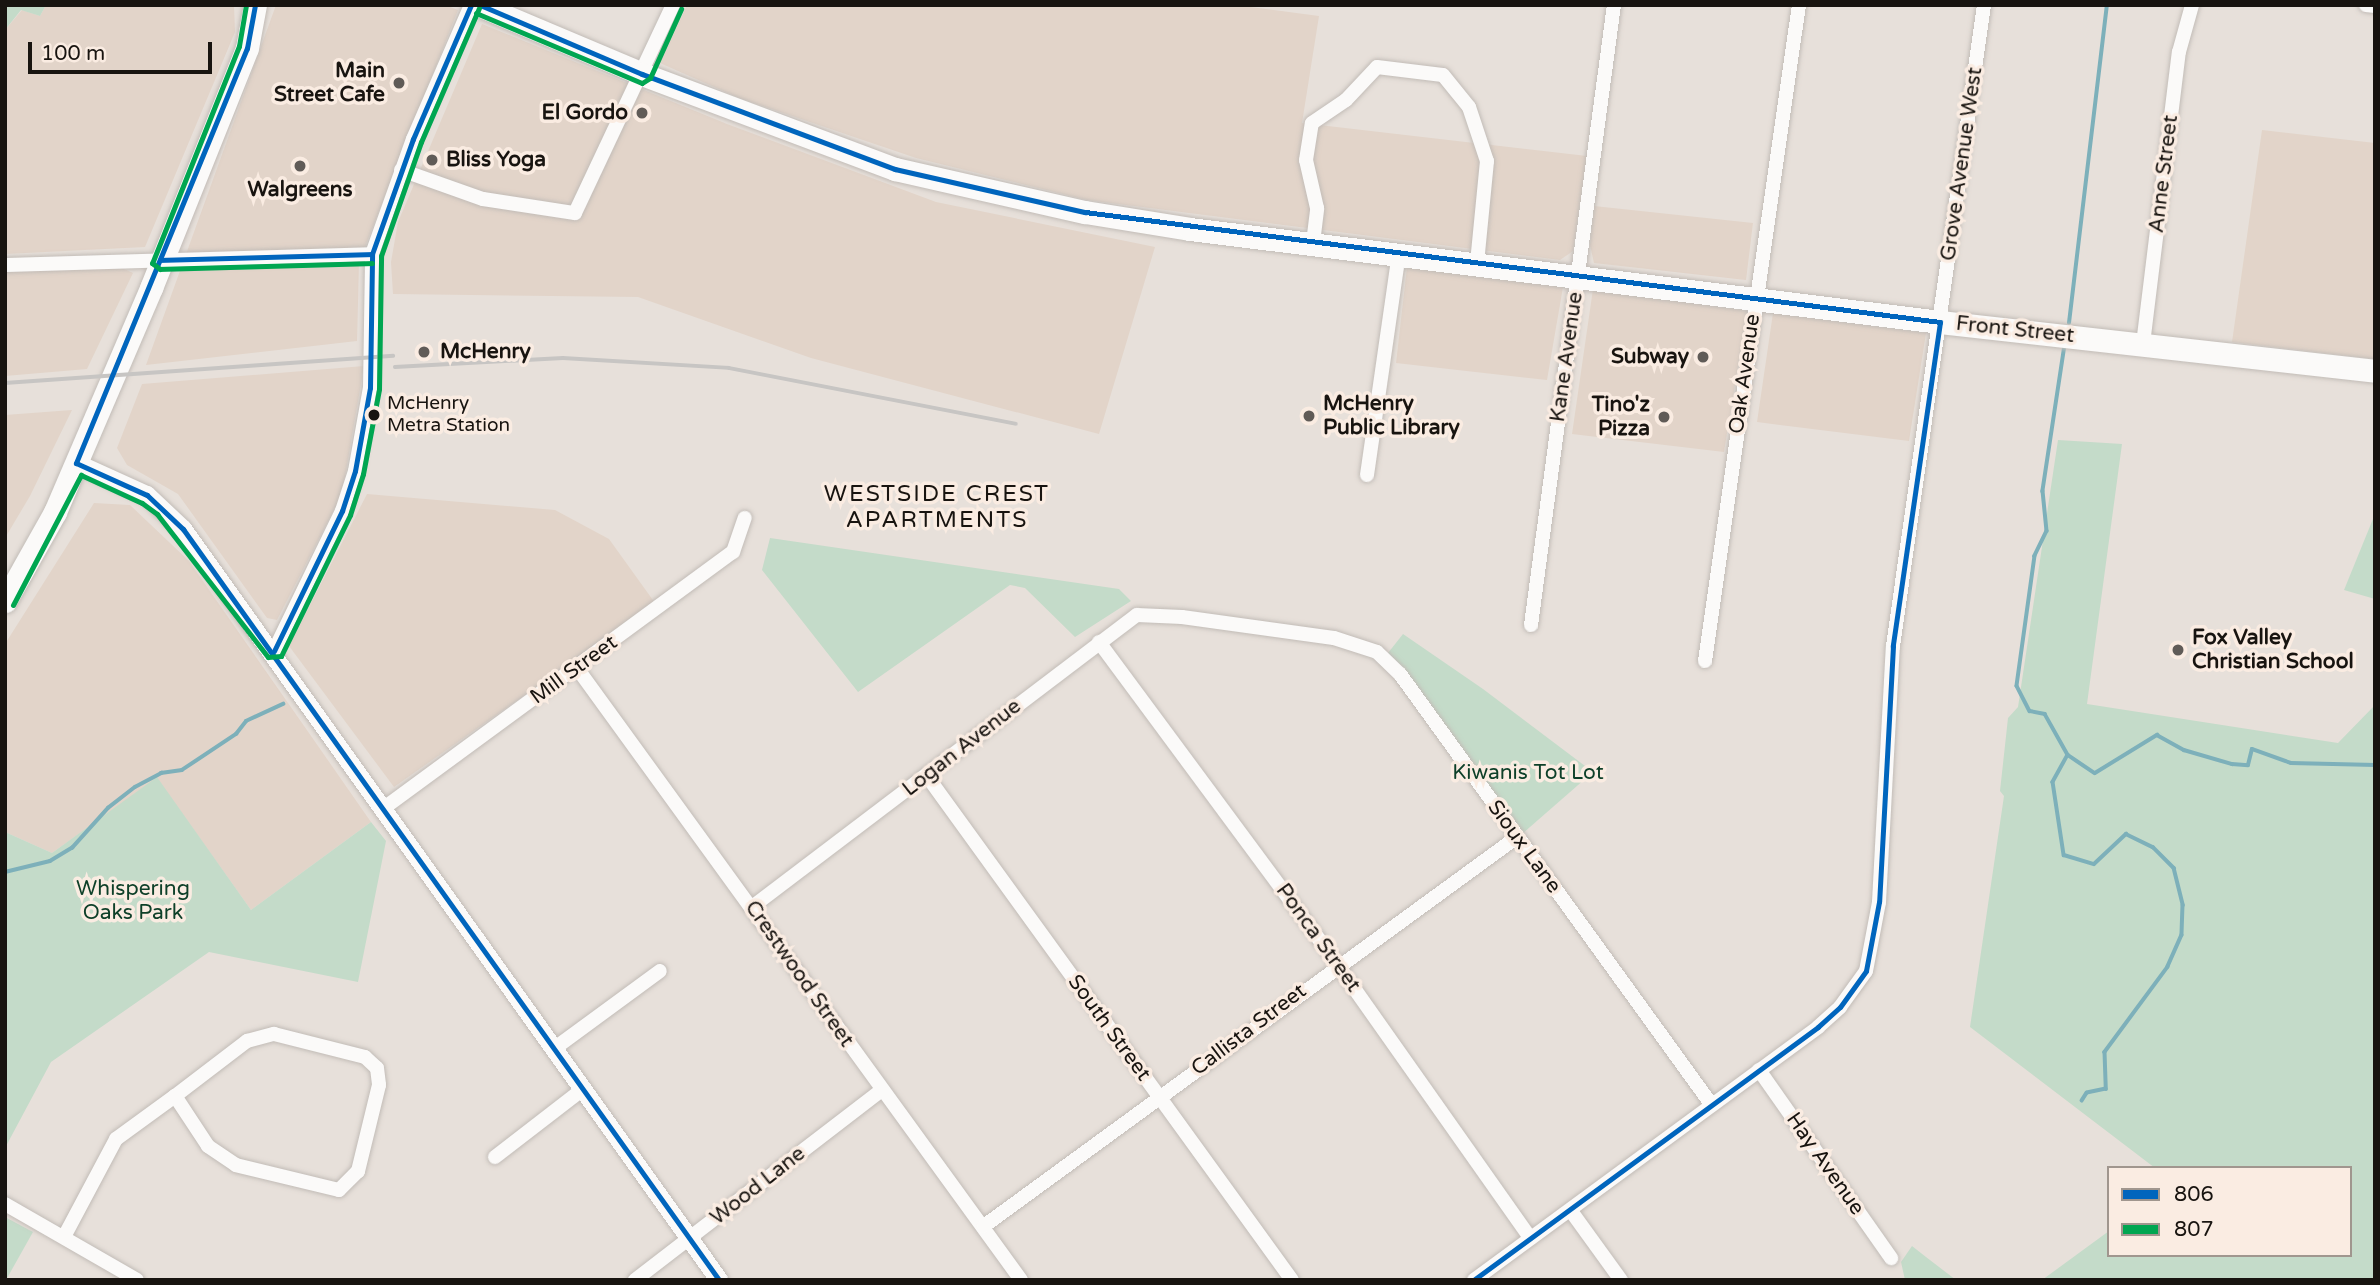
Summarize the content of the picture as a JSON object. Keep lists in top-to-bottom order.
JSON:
{
  "streets": {
    "main road": ["Front Street"],
    "street": [
      "Grove Avenue West",
      "Anne Street",
      "Kane Avenue",
      "Oak Avenue",
      "Mill Street",
      "Logan Avenue",
      "Sioux Lane",
      "Ponca Street",
      "Crestwood Street",
      "South Street",
      "Callista Street",
      "Hay Avenue",
      "Wood Lane"
    ]
  },
  "crossings": [
    ["Grove Avenue West", "Front Street"],
    ["Grove Avenue West", "Sioux Lane"],
    ["Grove Avenue West", "Ponca Street"],
    ["Grove Avenue West", "Hay Avenue"],
    ["Anne Street", "Front Street"],
    ["Front Street", "Kane Avenue"],
    ["Front Street", "Oak Avenue"],
    ["Mill Street", "Crestwood Street"],
    ["Logan Avenue", "Sioux Lane"],
    ["Logan Avenue", "Ponca Street"],
    ["Logan Avenue", "Crestwood Street"],
    ["Logan Avenue", "South Street"],
    ["Sioux Lane", "Callista Street"],
    ["Ponca Street", "Callista Street"],
    ["Crestwood Street", "Callista Street"],
    ["Crestwood Street", "Wood Lane"],
    ["South Street", "Callista Street"]
  ],
  "districts": ["WESTSIDE CREST APARTMENTS"],
  "parks": ["Kiwanis Tot Lot", "Whispering Oaks Park"],
  "places": [
    "Main Street Cafe",
    "El Gordo",
    "Bliss Yoga",
    "Walgreens",
    "McHenry",
    "Subway",
    "McHenry Metra Station",
    "McHenry Public Library",
    "Tino'z Pizza",
    "Fox Valley Christian School"
  ],
  "lines": ["transit line 806", "transit line 807"],
  "legend": ["806", "807"],
  "scale_bar": "100 m"
}
